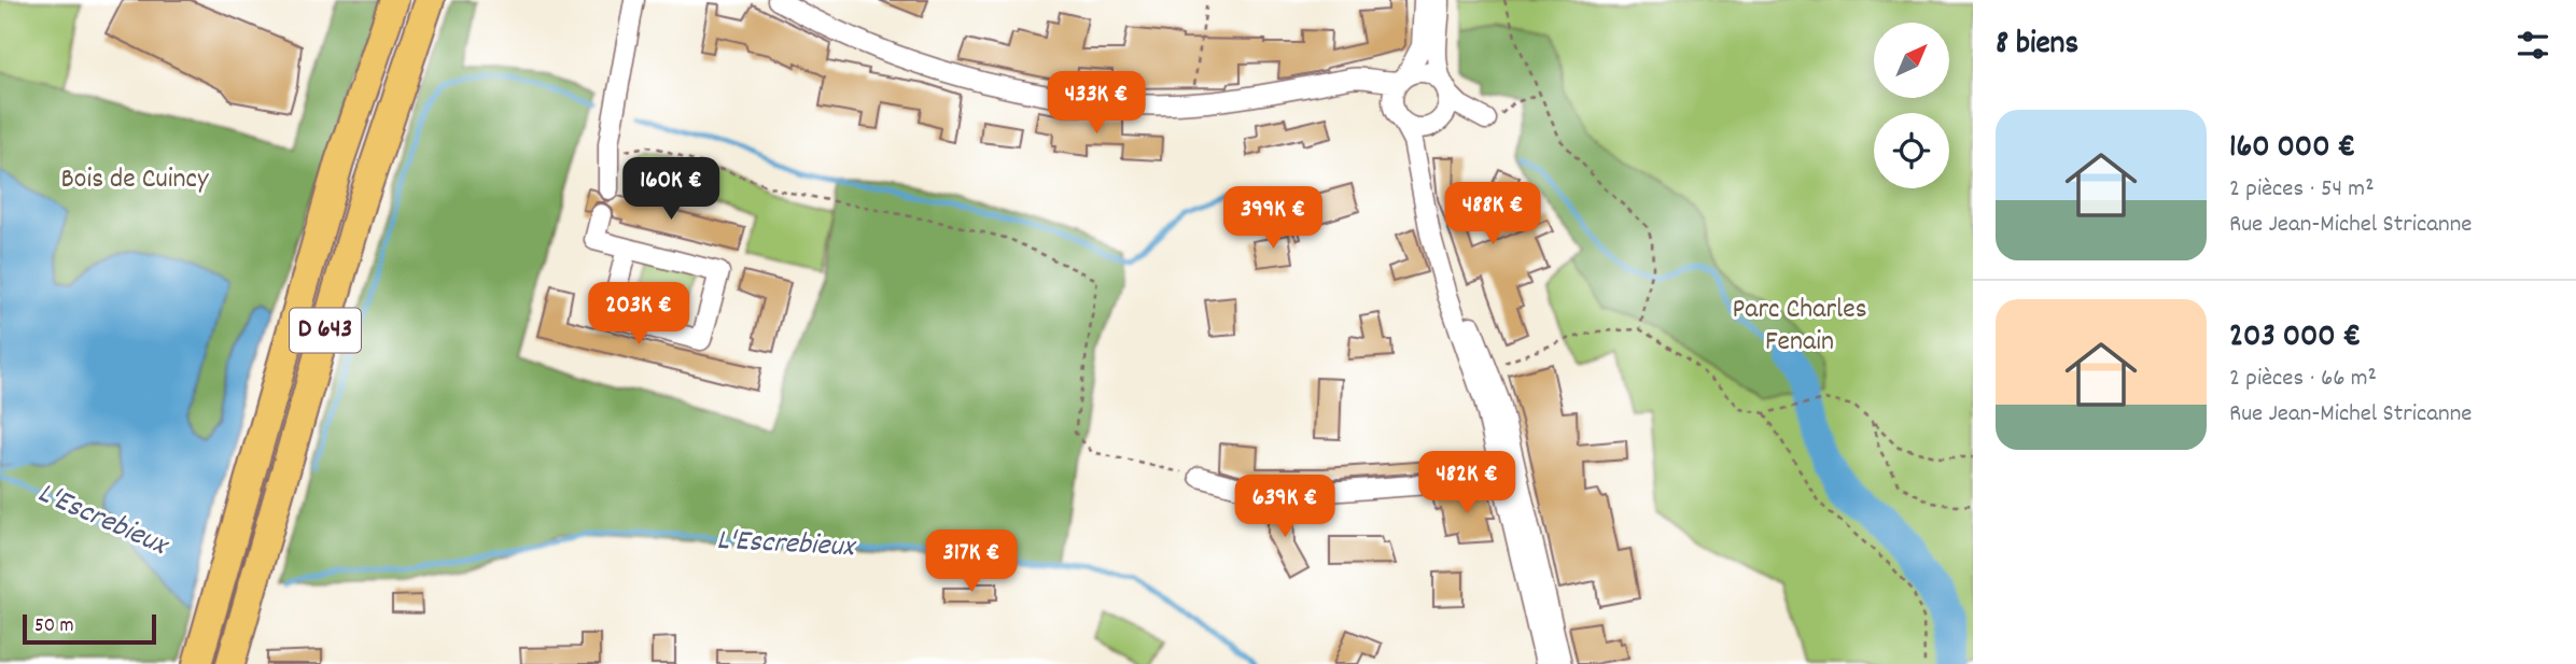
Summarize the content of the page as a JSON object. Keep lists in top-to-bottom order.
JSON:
{
  "streets": {
    "highway": ["D 643"]
  },
  "water": ["L'Escrebieux"],
  "parks": ["Bois de Cuincy", "Parc Charles Fenain"],
  "scale_bar": "50 m",
  "north": "top right",
  "page": {
    "heading": "8 biens",
    "price": [
      "433K €",
      "160K €",
      "488K €",
      "399K €",
      "203K €",
      "482K €",
      "639K €",
      "317K €"
    ],
    "list": [
      {
        "name": "160 000 €",
        "note": "2 pièces · 54 m² · Rue Jean-Michel Stricanne"
      },
      {
        "name": "203 000 €",
        "note": "2 pièces · 66 m² · Rue Jean-Michel Stricanne"
      }
    ],
    "scale": "50 m"
  }
}
